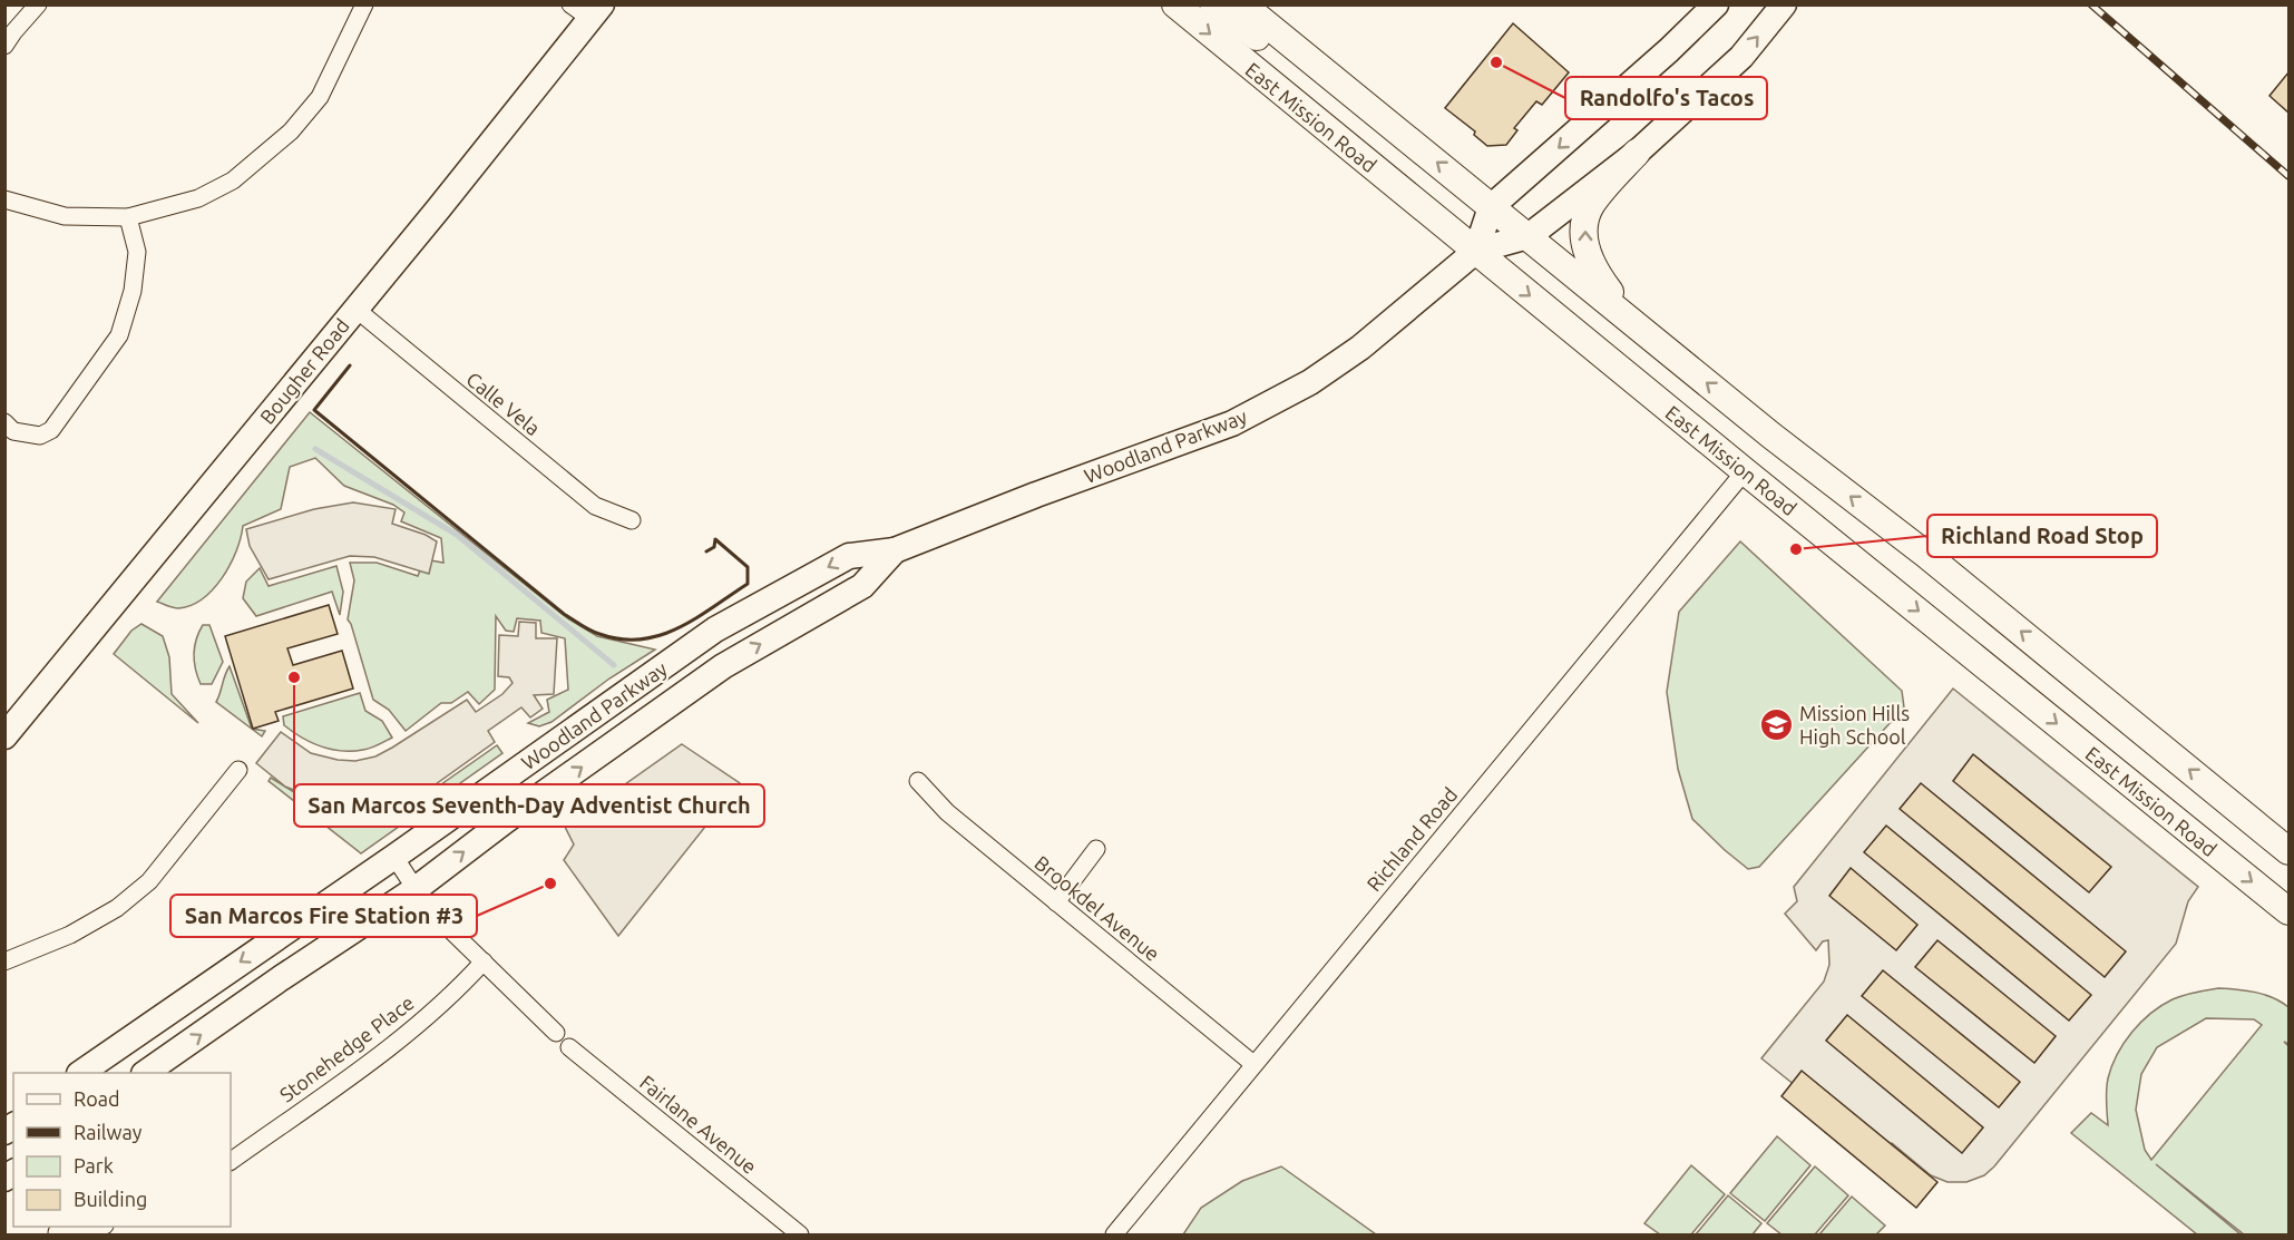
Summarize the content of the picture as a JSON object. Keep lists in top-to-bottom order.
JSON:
{
  "streets": {
    "main road": ["East Mission Road", "Bougher Road", "Woodland Parkway"],
    "street": [
      "Calle Vela",
      "Richland Road",
      "Brookdel Avenue",
      "Stonehedge Place",
      "Fairlane Avenue"
    ]
  },
  "crossings": [
    ["East Mission Road", "Woodland Parkway"],
    ["East Mission Road", "Richland Road"],
    ["Bougher Road", "Calle Vela"],
    ["Richland Road", "Brookdel Avenue"]
  ],
  "places": {
    "other": [
      "Randolfo's Tacos",
      "Richland Road Stop",
      "San Marcos Seventh-Day Adventist Church",
      "San Marcos Fire Station #3"
    ],
    "school or university": ["Mission Hills High School"]
  },
  "legend": [
    "Road",
    "Railway",
    "Park",
    "Building"
  ]
}
